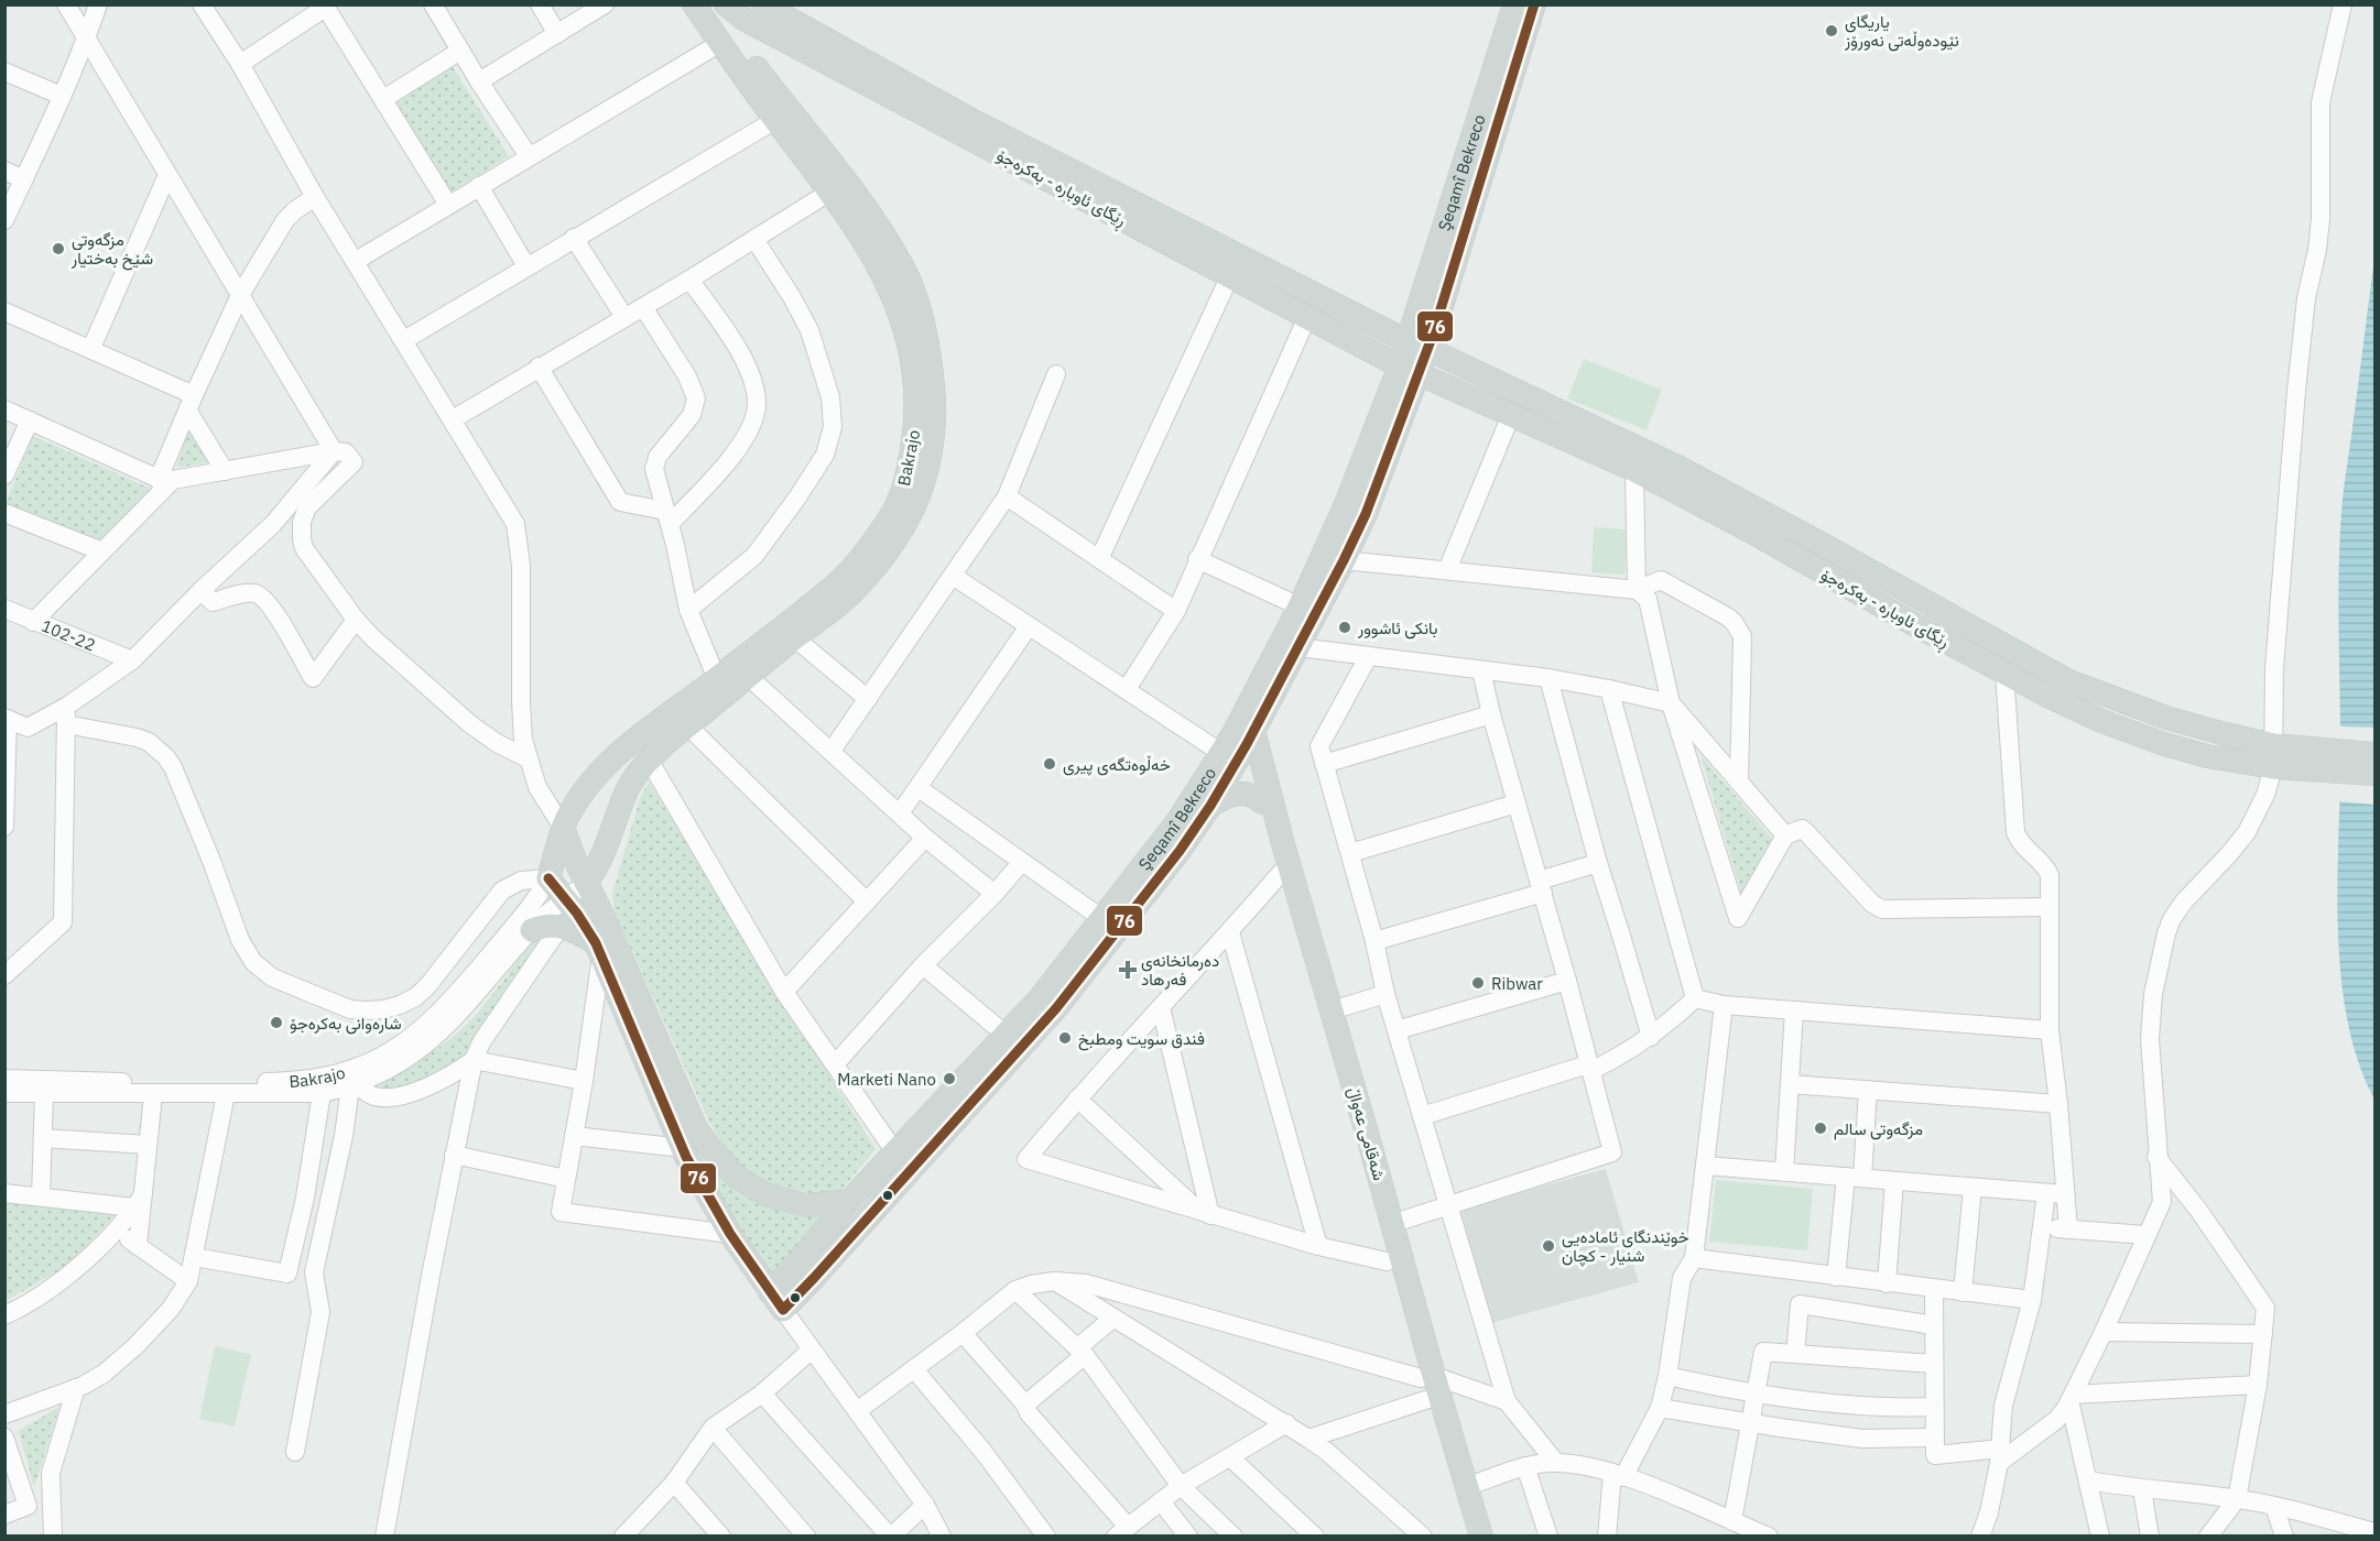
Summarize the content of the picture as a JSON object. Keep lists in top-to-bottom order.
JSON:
{
  "streets": {
    "main road": [
      "Şeqamî Bekreco",
      "ڕێگای ئاوبارە - بەکرەجۆ",
      "Bakrajo",
      "شەقامی عەواڵ"
    ],
    "street": ["102-22"]
  },
  "crossings": [
    ["Şeqamî Bekreco", "ڕێگای ئاوبارە - بەکرەجۆ"],
    ["Şeqamî Bekreco", "شەقامی عەواڵ"]
  ],
  "places": {
    "other": [
      "یاریگای نێودەوڵەتی نەورۆز",
      "مزگەوتی شێخ بەختیار",
      "بانکی ئاشوور",
      "خەڵوەتگەی پیری",
      "Ribwar",
      "شارەوانی بەکرەجۆ",
      "فندق سويت ومطبخ",
      "Marketi Nano",
      "مزگەوتی سالم",
      "خوێندنگای ئامادەیی شنیار - کچان"
    ],
    "health": ["دەرمانخانەی فەرھاد"]
  },
  "lines": ["transit line 76"]
}
